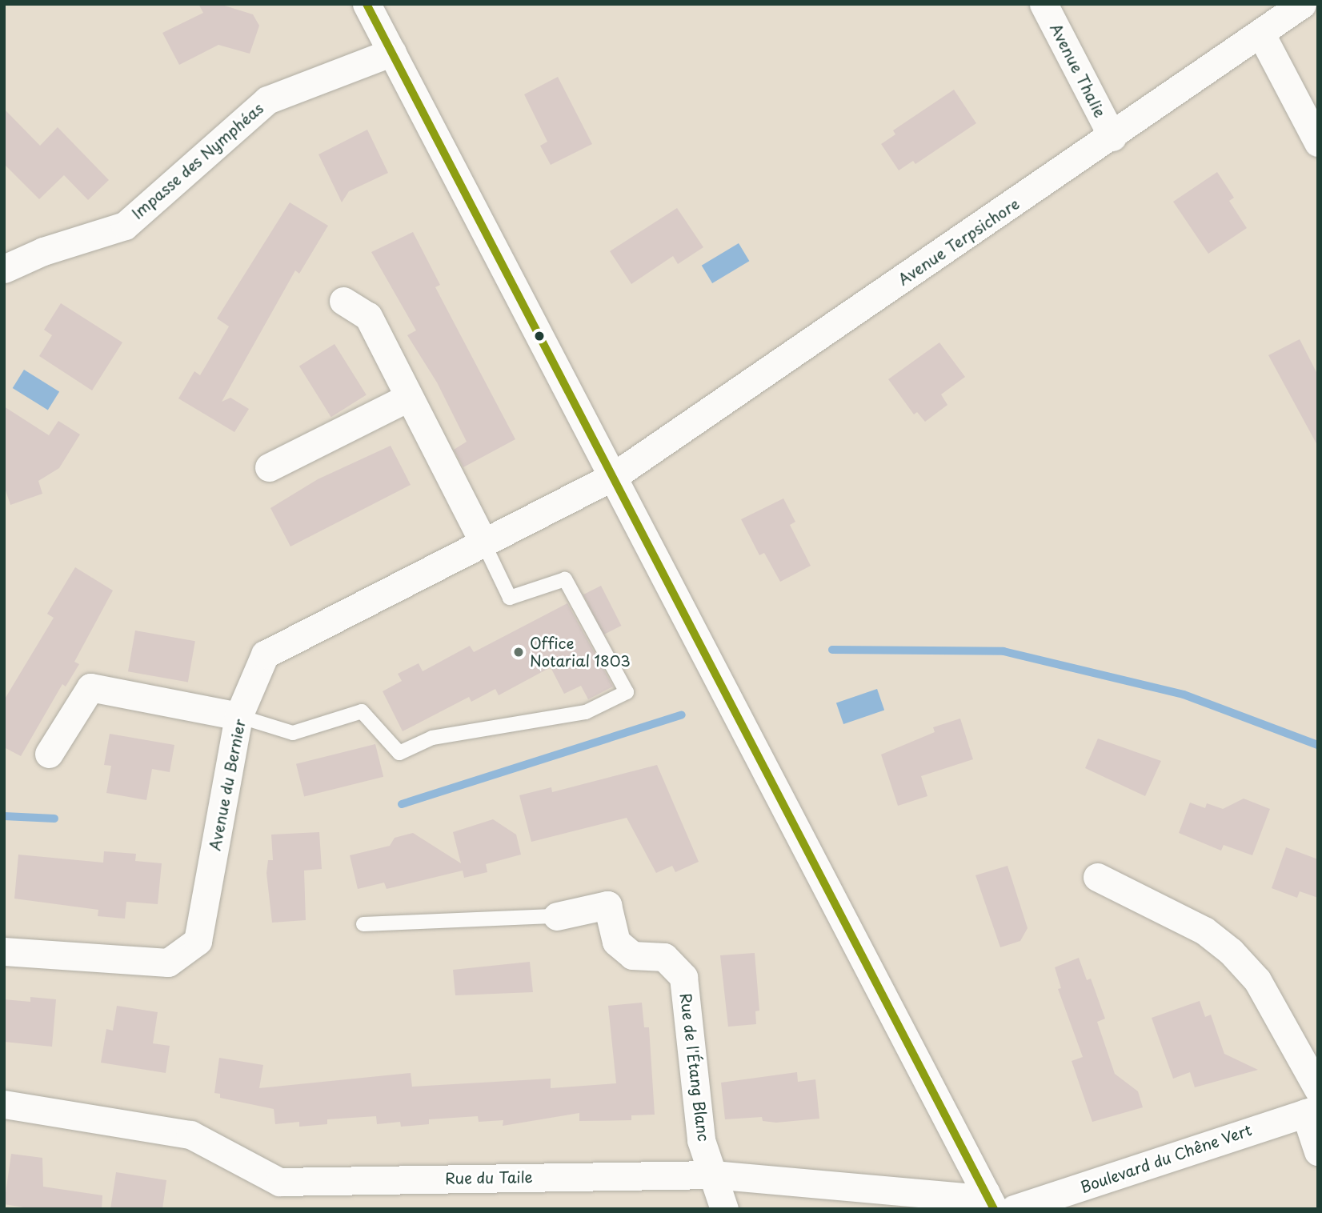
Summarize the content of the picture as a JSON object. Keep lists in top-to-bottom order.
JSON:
{
  "streets": {
    "street": [
      "Avenue Thalie",
      "Impasse des Nymphéas",
      "Avenue Terpsichore",
      "Avenue du Bernier",
      "Rue de l'Étang Blanc",
      "Boulevard du Chêne Vert",
      "Rue du Taile"
    ]
  },
  "crossings": [
    ["Avenue Thalie", "Avenue Terpsichore"],
    ["Avenue Terpsichore", "Avenue du Bernier"],
    ["Rue de l'Étang Blanc", "Rue du Taile"]
  ],
  "places": ["Office Notarial 1803"]
}
